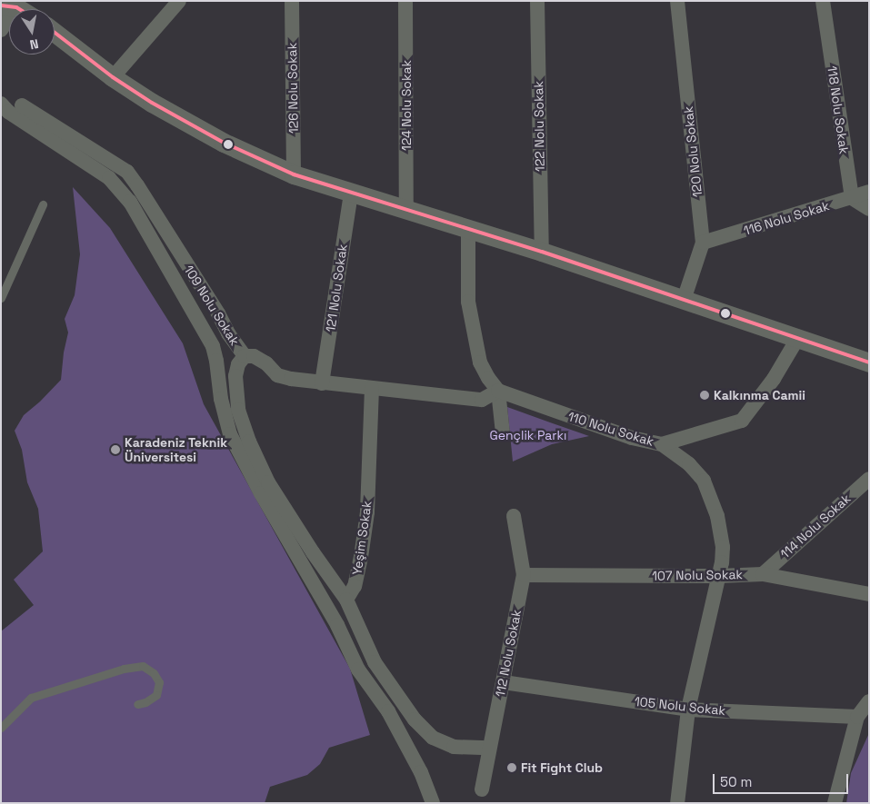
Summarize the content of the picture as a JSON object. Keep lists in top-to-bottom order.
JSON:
{
  "streets": {
    "street": [
      "126 Nolu Sokak",
      "124 Nolu Sokak",
      "118 Nolu Sokak",
      "122 Nolu Sokak",
      "120 Nolu Sokak",
      "116 Nolu Sokak",
      "121 Nolu Sokak",
      "109 Nolu Sokak",
      "110 Nolu Sokak",
      "114 Nolu Sokak",
      "Yeşim Sokak",
      "107 Nolu Sokak",
      "112 Nolu Sokak",
      "105 Nolu Sokak"
    ]
  },
  "crossings": [
    ["118 Nolu Sokak", "116 Nolu Sokak"],
    ["120 Nolu Sokak", "116 Nolu Sokak"],
    ["109 Nolu Sokak", "Yeşim Sokak"],
    ["110 Nolu Sokak", "107 Nolu Sokak"],
    ["110 Nolu Sokak", "105 Nolu Sokak"],
    ["114 Nolu Sokak", "107 Nolu Sokak"],
    ["107 Nolu Sokak", "112 Nolu Sokak"],
    ["112 Nolu Sokak", "105 Nolu Sokak"]
  ],
  "parks": ["Gençlik Parkı"],
  "places": ["Kalkınma Camii", "Karadeniz Teknik Üniversitesi", "Fit Fight Club"],
  "scale_bar": "50 m",
  "north": "bottom"
}
